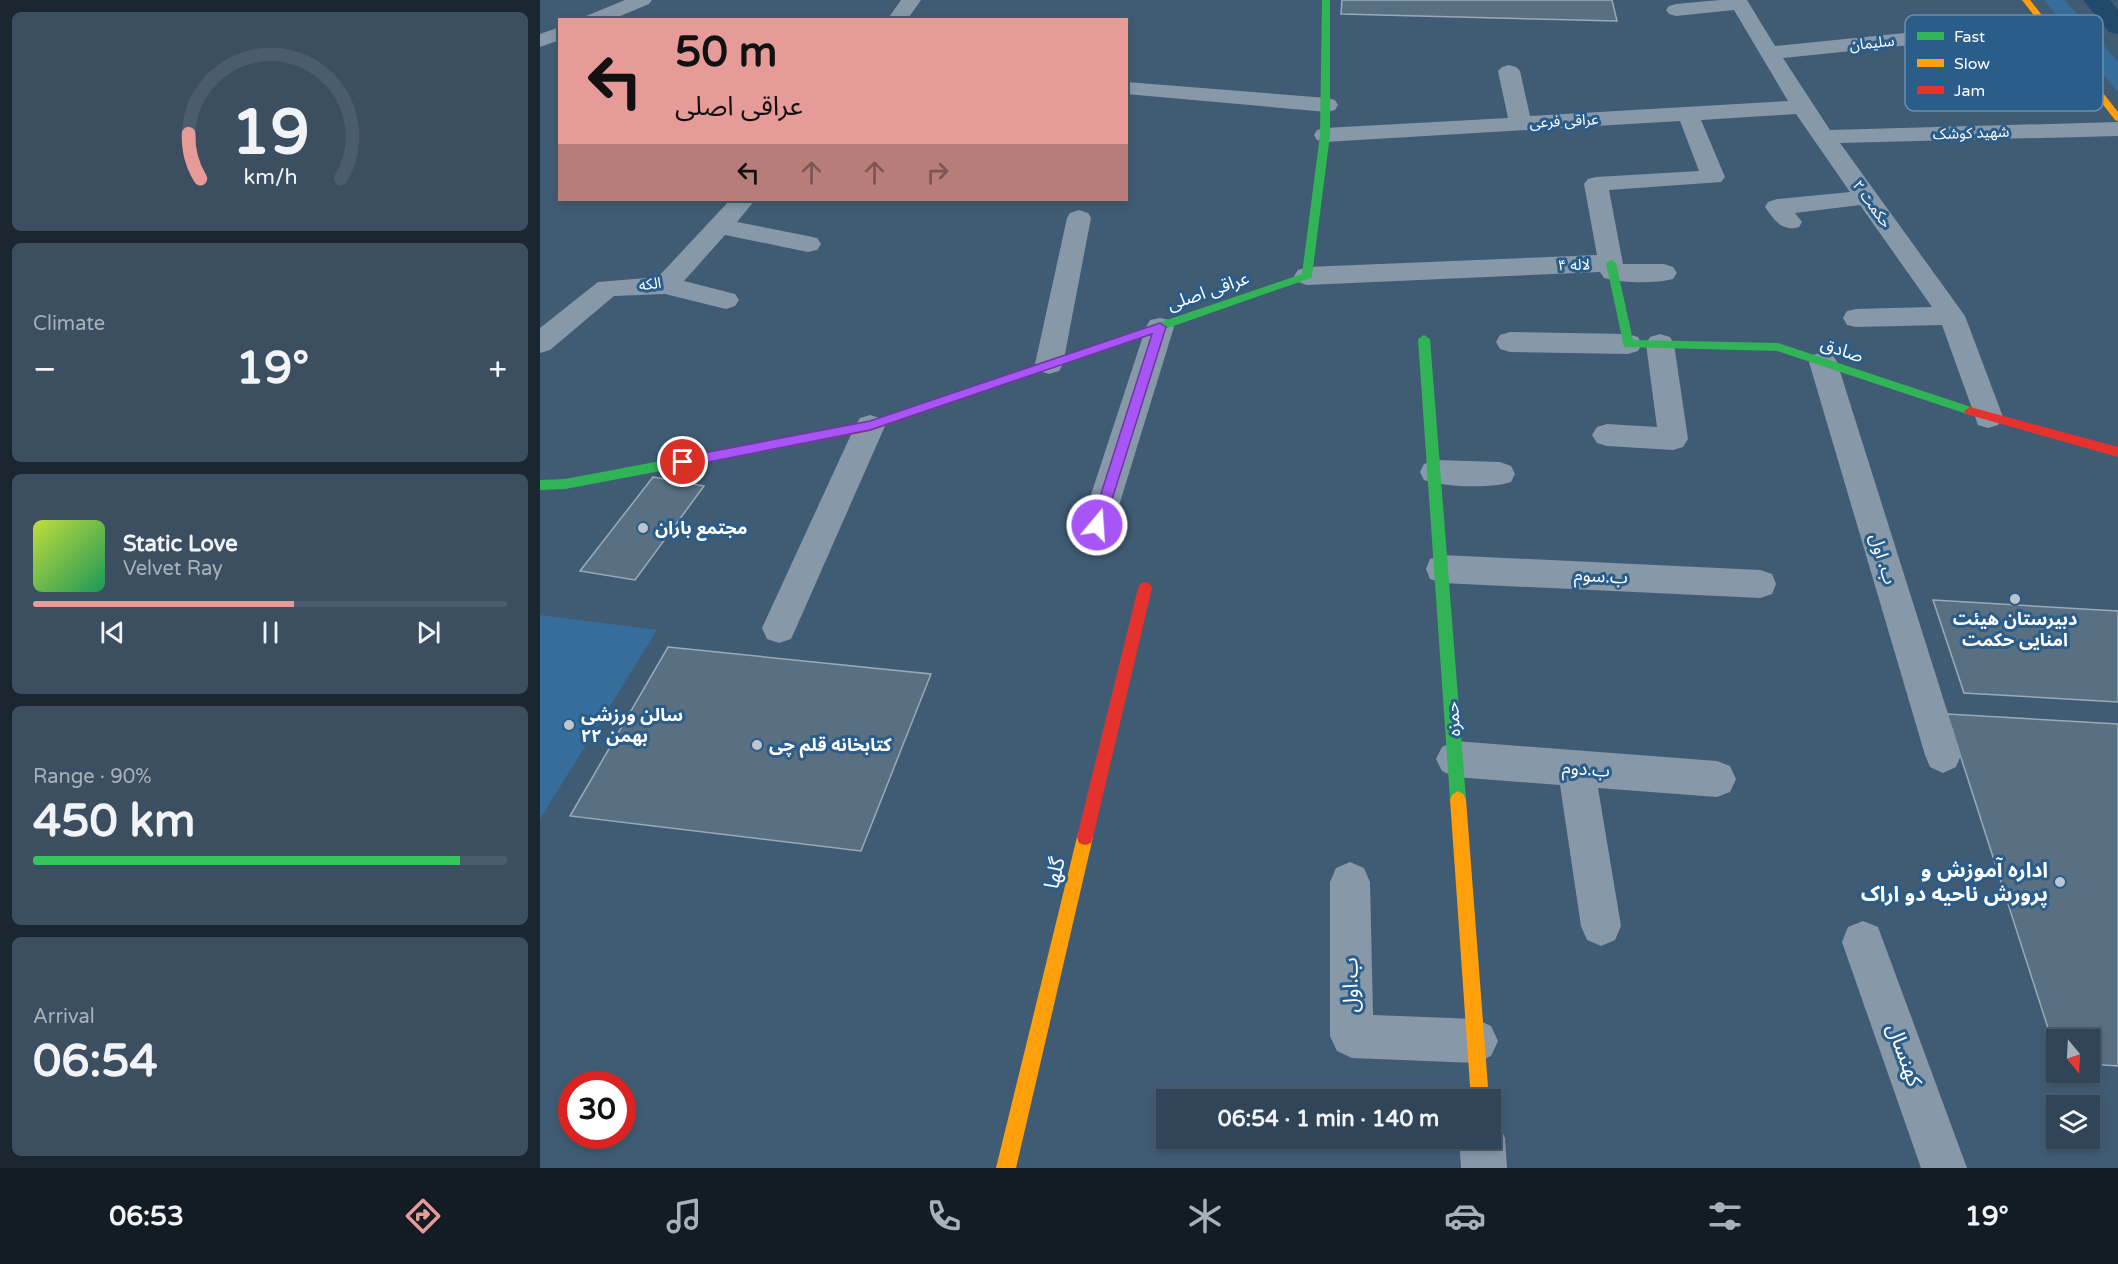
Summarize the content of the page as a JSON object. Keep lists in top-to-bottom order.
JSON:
{
  "streets": {
    "street": [
      "سلیمان",
      "عراقی فرعی",
      "شهید کوشک",
      "حکمت ۲",
      "لاله ۴",
      "الکه",
      "عراقی اصلی",
      "صادق",
      "ب. اول",
      "ب.سوم",
      "حمزه",
      "ب.دوم",
      "گلها",
      "ب.اول",
      "کهنسال"
    ]
  },
  "crossings": [
    ["سلیمان", "حکمت ۲"],
    ["عراقی فرعی", "حکمت ۲"],
    ["عراقی فرعی", "لاله ۴"],
    ["شهید کوشک", "حکمت ۲"],
    ["حکمت ۲", "صادق"],
    ["لاله ۴", "عراقی اصلی"],
    ["صادق", "ب. اول"],
    ["ب.سوم", "حمزه"],
    ["حمزه", "ب.دوم"],
    ["حمزه", "ب.اول"]
  ],
  "places": [
    "مجتمع باران",
    "دبیرستان هیئت امنایی حکمت",
    "سالن ورزشی ۲۲ بهمن",
    "کتابخانه قلم چی",
    "اداره آموزش و پرورش ناحیه دو اراک"
  ],
  "legend": ["Fast", "Slow", "Jam"],
  "north": "bottom",
  "page": {
    "turn": ["50 m", "عراقی اصلی"],
    "tile": [
      "Climate",
      ["Range · 90%", "450 km"],
      ["Arrival", "06:54"]
    ],
    "heat": ["−", "19°", "+"],
    "song": ["Static Love", "Velvet Ray"],
    "limit": "30",
    "trip": "06:54 · 1 min · 140 m",
    "tabs": ["06:53", "19°"],
    "gauge": ["19", "km/h"]
  }
}
